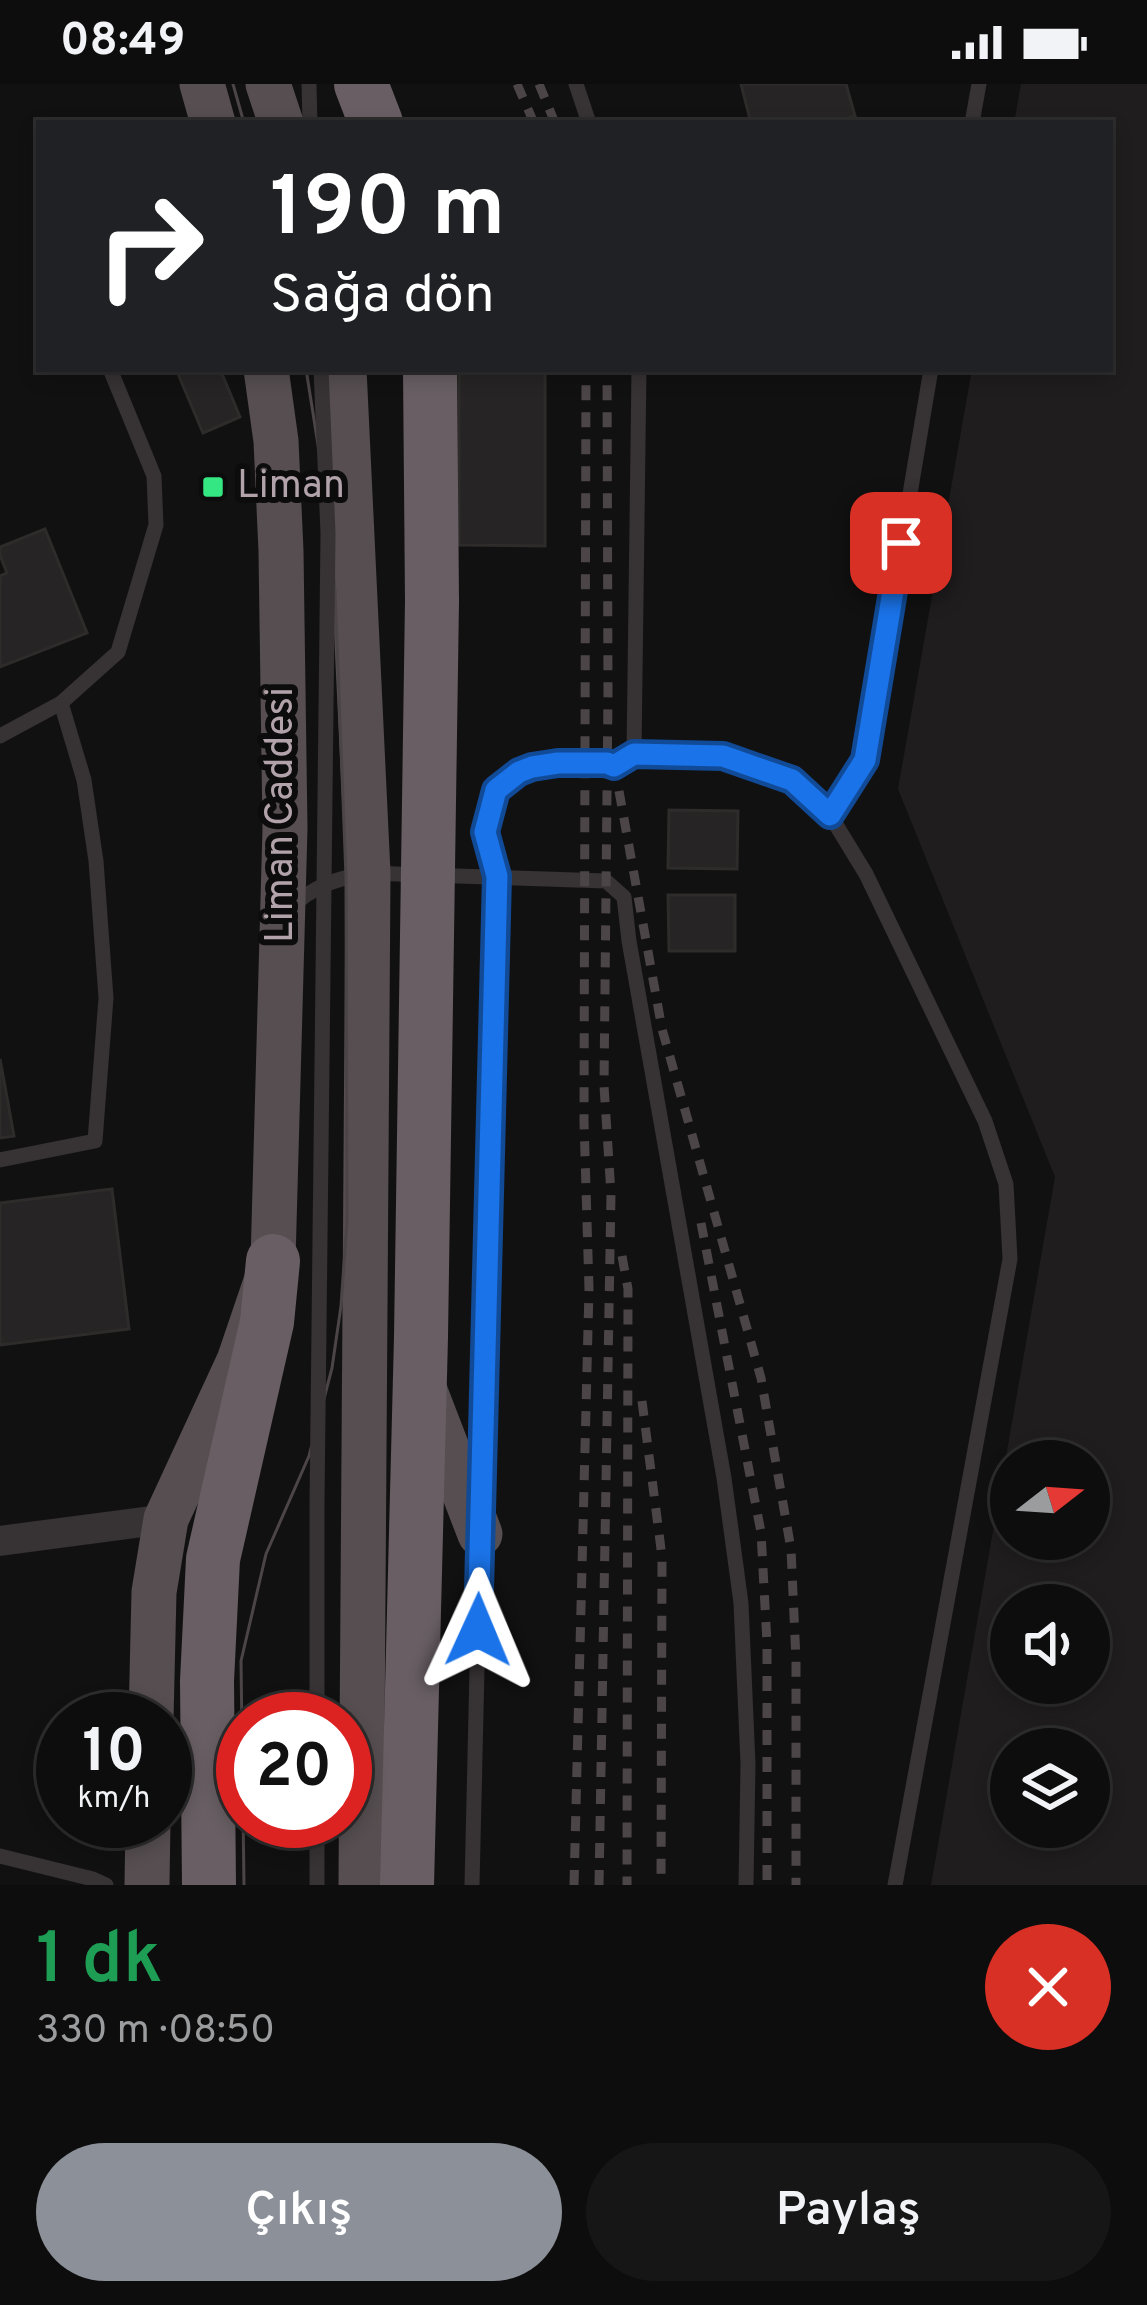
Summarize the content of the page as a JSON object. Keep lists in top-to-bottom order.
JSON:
{
  "streets": {
    "main road": ["Liman Caddesi"]
  },
  "places": {
    "transit": ["Liman"]
  },
  "north": "right",
  "page": {
    "status": "08:49",
    "turn": ["190 m", "Sağa dön"],
    "speed": "10 km/h",
    "limit": "20",
    "heading": ["1 dk", "330 m · 08:50"],
    "buttons": ["Çıkış", "Paylaş"]
  }
}
